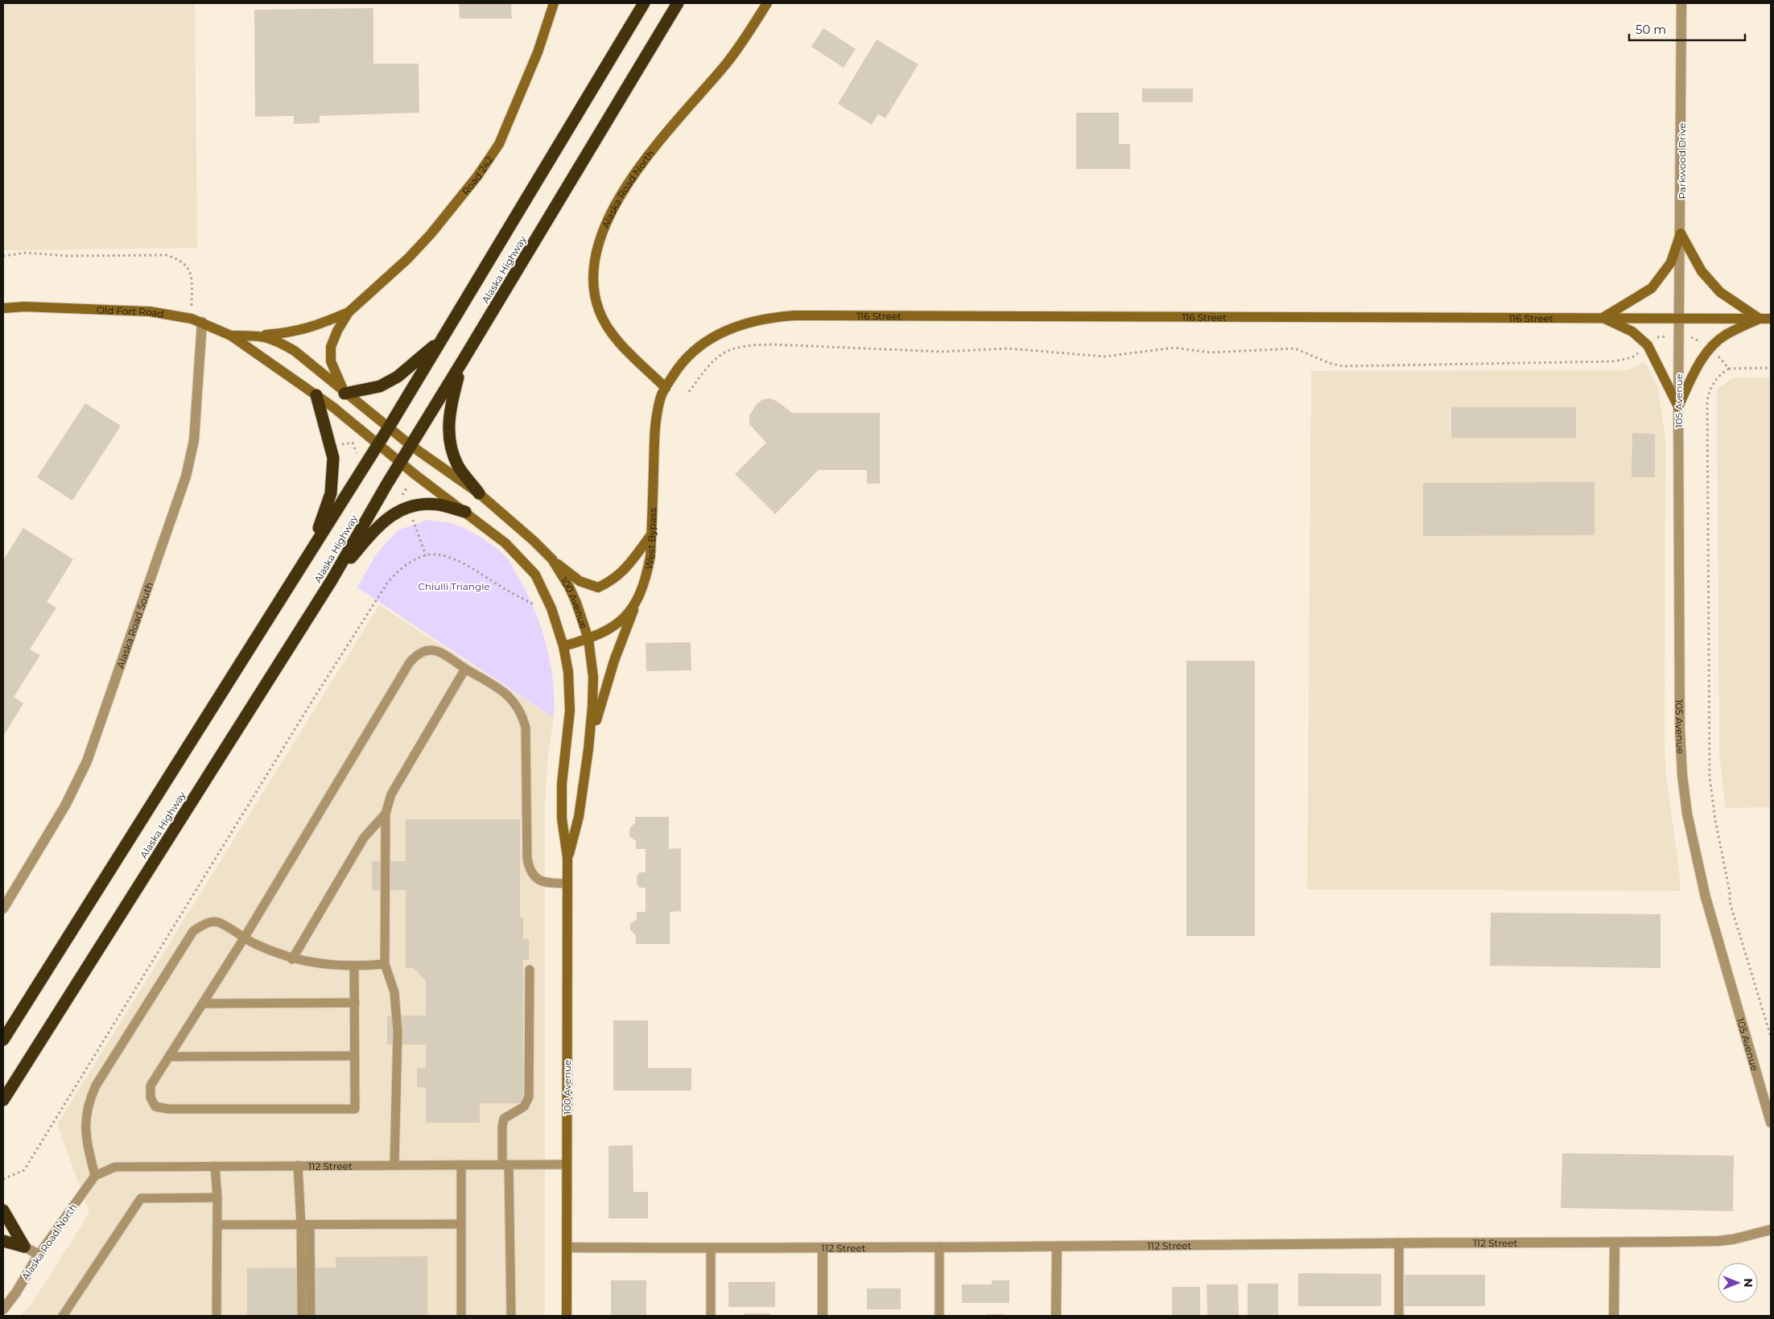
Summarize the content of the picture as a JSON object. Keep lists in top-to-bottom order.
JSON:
{
  "streets": {
    "highway": ["Alaska Highway"],
    "main road": [
      "Road 242",
      "Alaska Road North",
      "Old Fort Road",
      "116 Street",
      "West Bypass",
      "100 Avenue"
    ],
    "street": [
      "Parkwood Drive",
      "105 Avenue",
      "Alaska Road South",
      "112 Street"
    ]
  },
  "crossings": [
    ["Parkwood Drive", "116 Street"],
    ["Parkwood Drive", "105 Avenue"],
    ["Road 242", "Old Fort Road"],
    ["Alaska Road North", "116 Street"],
    ["Alaska Road North", "West Bypass"],
    ["Alaska Road North", "112 Street"],
    ["Alaska Highway", "Old Fort Road"],
    ["Alaska Highway", "100 Avenue"],
    ["Old Fort Road", "100 Avenue"],
    ["Old Fort Road", "Alaska Road South"],
    ["116 Street", "105 Avenue"],
    ["116 Street", "West Bypass"],
    ["West Bypass", "100 Avenue"],
    ["100 Avenue", "112 Street"]
  ],
  "parks": ["Chiulli Triangle"],
  "scale_bar": "50 m",
  "north": "right"
}
